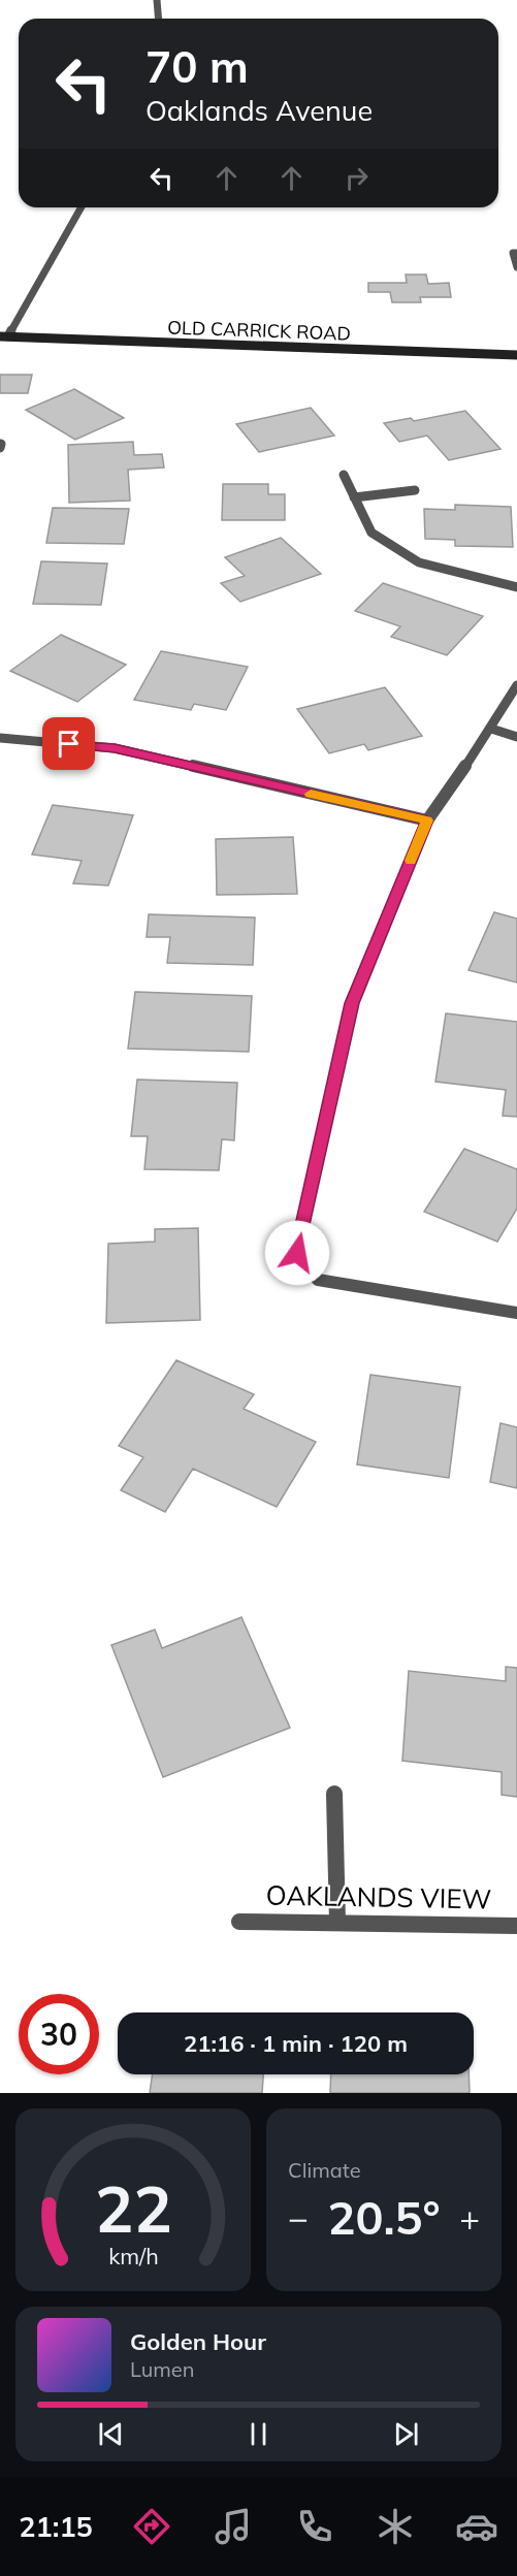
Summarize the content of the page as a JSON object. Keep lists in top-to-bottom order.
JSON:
{
  "streets": {
    "main road": ["OLD CARRICK ROAD"],
    "street": ["OAKLANDS VIEW"]
  },
  "page": {
    "turn": ["70 m", "Oaklands Avenue"],
    "limit": "30",
    "trip": "21:16 · 1 min · 120 m",
    "tile": "Climate",
    "heat": ["−", "20.5°", "+"],
    "song": ["Golden Hour", "Lumen"],
    "tabs": "21:15",
    "gauge": ["22", "km/h"]
  }
}
